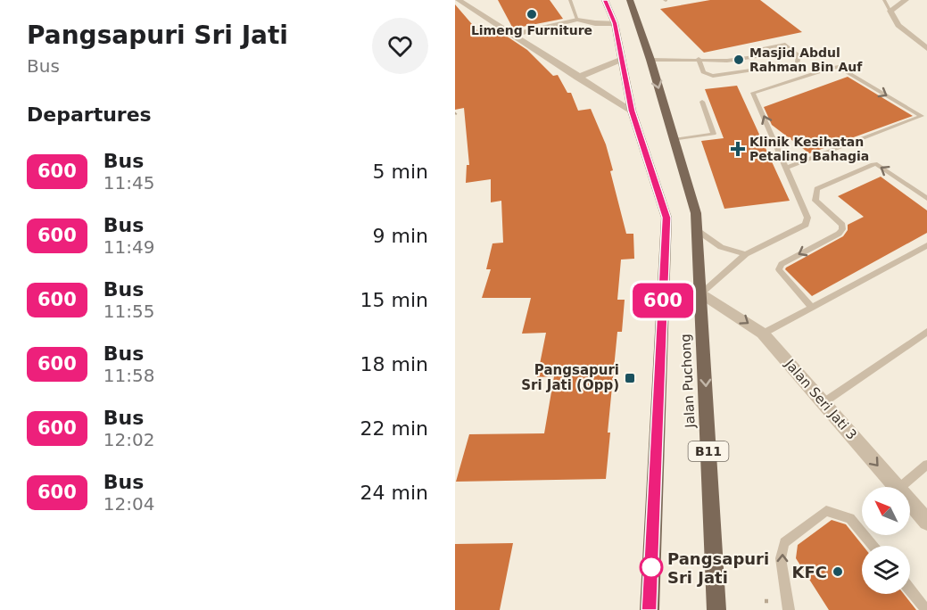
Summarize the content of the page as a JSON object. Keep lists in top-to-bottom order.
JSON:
{
  "streets": {
    "main road": ["Jalan Puchong", "B11"],
    "street": ["Jalan Seri Jati 3"]
  },
  "crossings": [
    ["Jalan Puchong", "Jalan Seri Jati 3"]
  ],
  "one_way": ["Jalan Seri Jati 3"],
  "places": {
    "other": [
      "Limeng Furniture",
      "Masjid Abdul Rahman Bin Auf",
      "Pangsapuri Sri Jati",
      "KFC"
    ],
    "health": ["Klinik Kesihatan Petaling Bahagia"],
    "transit": ["Pangsapuri Sri Jati (Opp)"]
  },
  "lines": ["bus line 600"],
  "north": "top left",
  "page": {
    "heading": [
      ["Pangsapuri Sri Jati", "Bus"],
      "Departures"
    ],
    "on_map": "600",
    "list": [
      {
        "mark": "600",
        "name": "Bus",
        "note": "11:45",
        "value": "5 min"
      },
      {
        "mark": "600",
        "name": "Bus",
        "note": "11:49",
        "value": "9 min"
      },
      {
        "mark": "600",
        "name": "Bus",
        "note": "11:55",
        "value": "15 min"
      },
      {
        "mark": "600",
        "name": "Bus",
        "note": "11:58",
        "value": "18 min"
      },
      {
        "mark": "600",
        "name": "Bus",
        "note": "12:02",
        "value": "22 min"
      },
      {
        "mark": "600",
        "name": "Bus",
        "note": "12:04",
        "value": "24 min"
      }
    ]
  }
}
